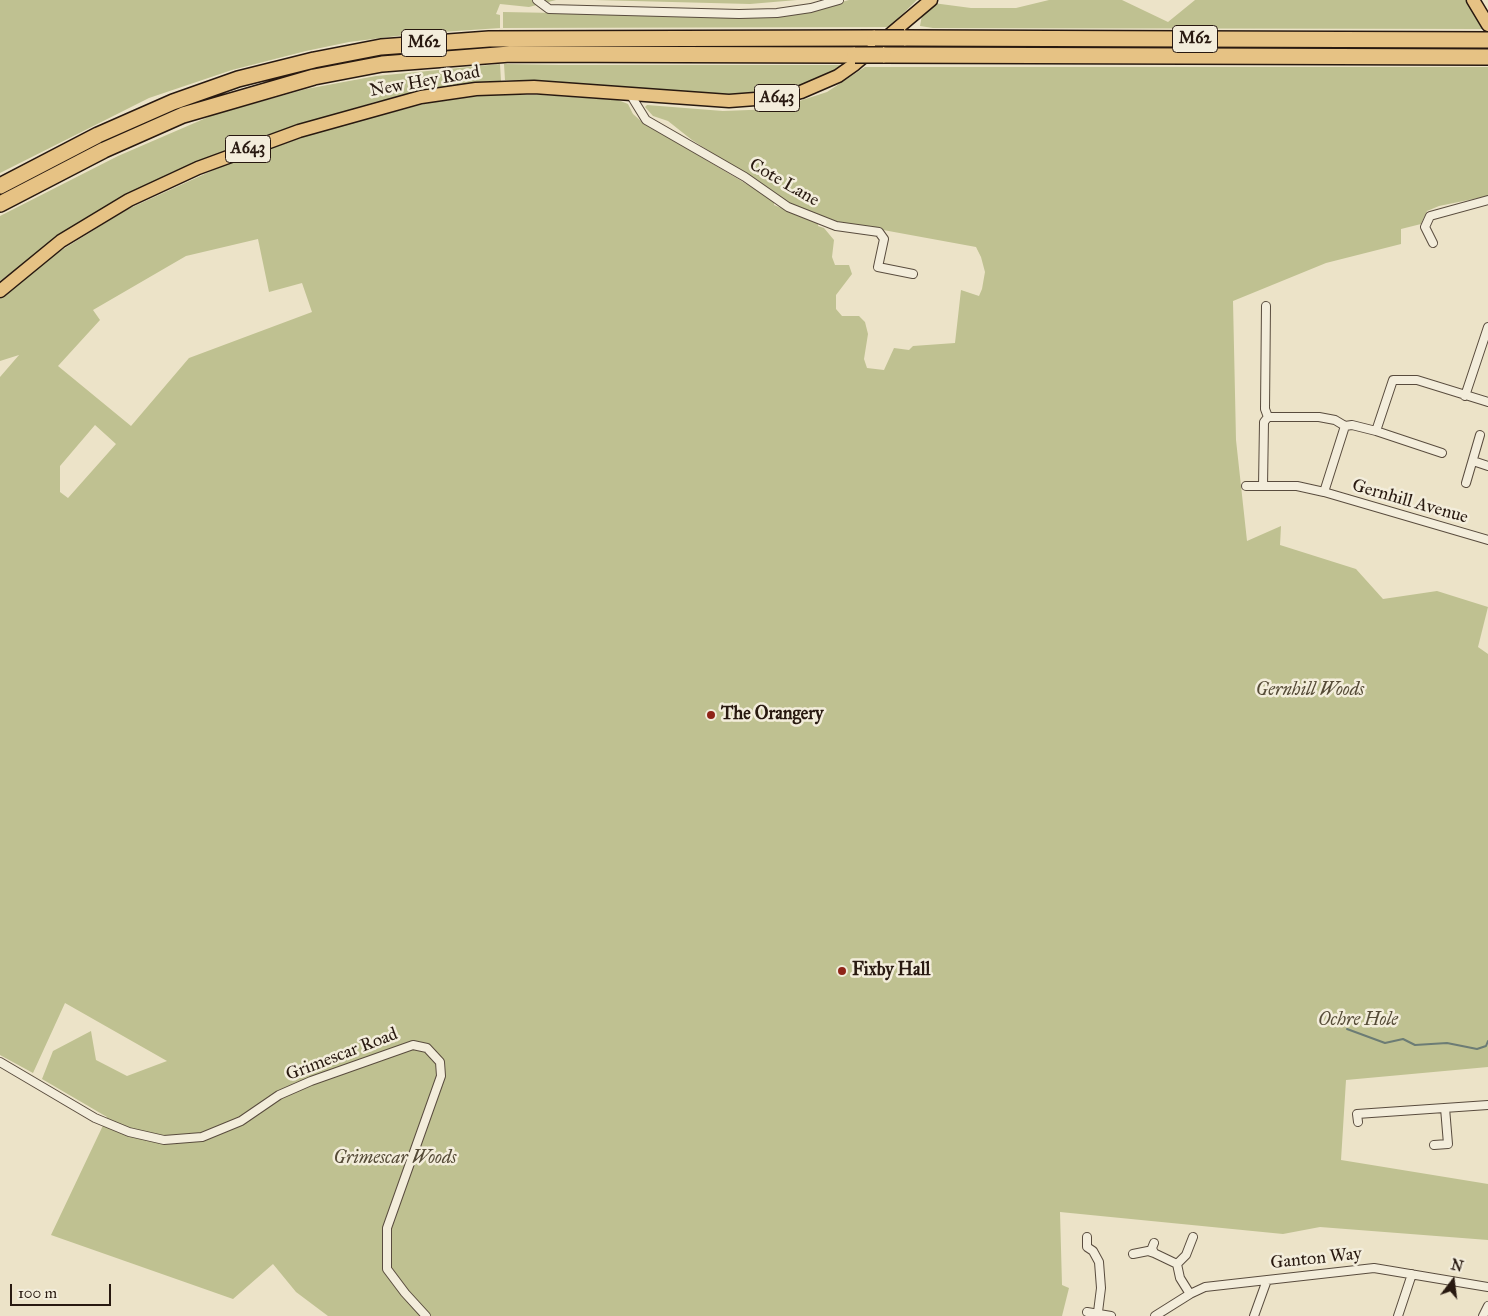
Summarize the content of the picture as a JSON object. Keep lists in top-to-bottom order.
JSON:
{
  "streets": {
    "highway": ["M62"],
    "main road": ["New Hey Road", "A643"],
    "street": [
      "Cote Lane",
      "Gernhill Avenue",
      "Grimescar Road",
      "Ganton Way"
    ]
  },
  "crossings": [
    ["New Hey Road", "Cote Lane"]
  ],
  "parks": ["Gernhill Woods", "Ochre Hole", "Grimescar Woods"],
  "places": ["The Orangery", "Fixby Hall"],
  "scale_bar": "100 m",
  "north": "top"
}
